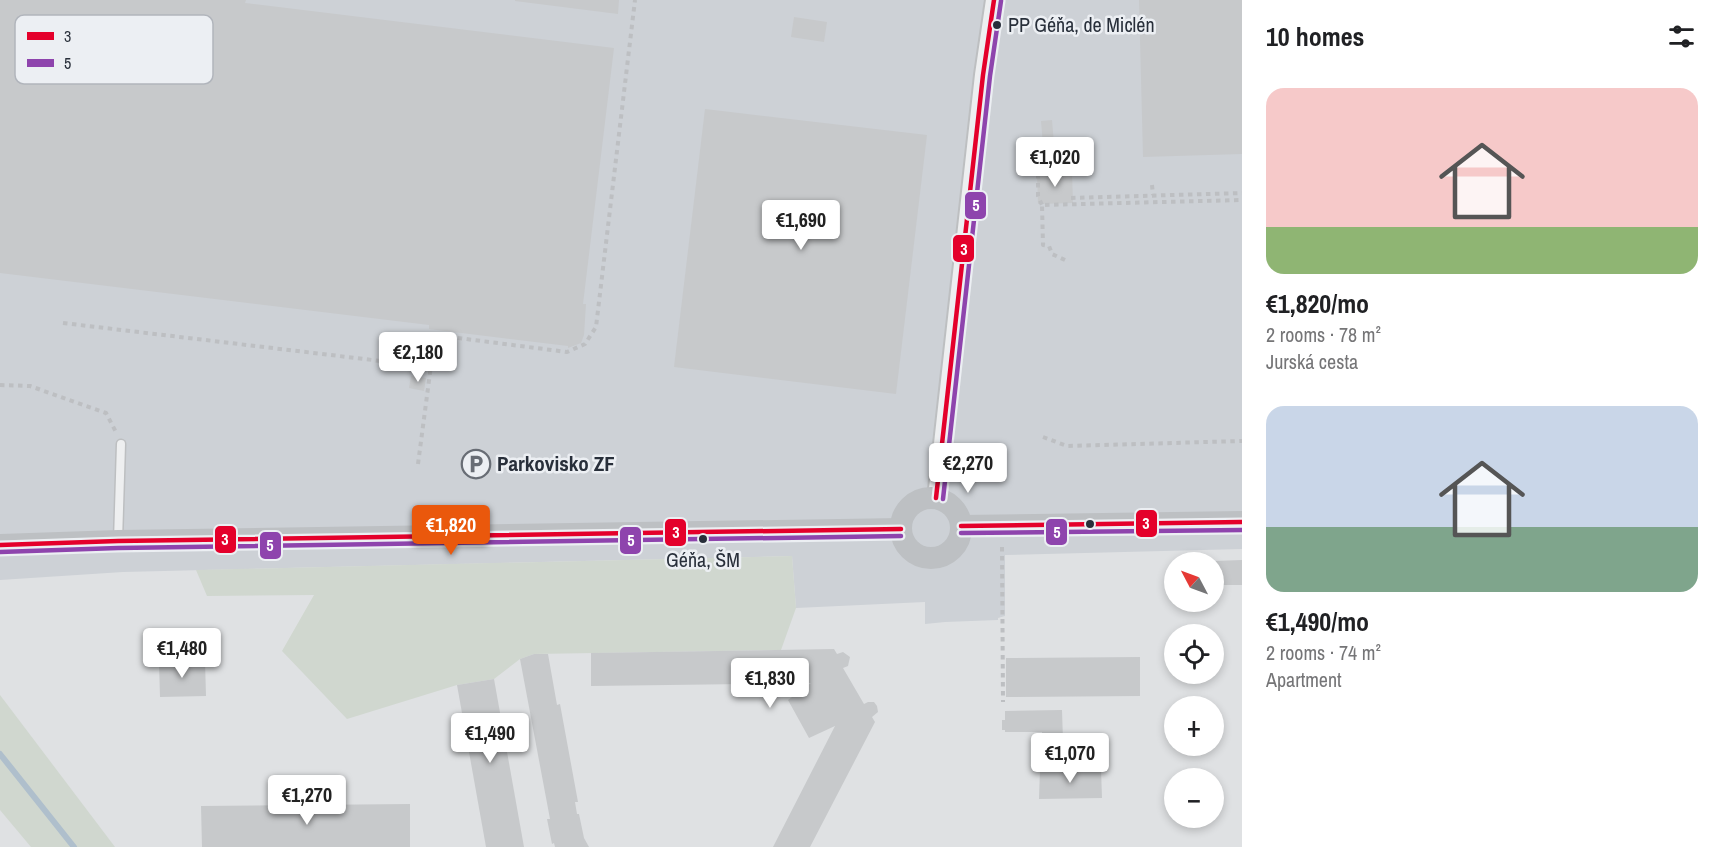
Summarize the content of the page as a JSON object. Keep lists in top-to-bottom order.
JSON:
{
  "places": {
    "other": ["PP Géňa, de Miclén", "Géňa, ŠM"],
    "parking": ["Parkovisko ZF"]
  },
  "lines": ["transit line 3", "transit line 5"],
  "legend": ["3", "5"],
  "north": "top left",
  "page": {
    "heading": "10 homes",
    "list": [
      {
        "name": "€1,820/mo",
        "note": "2 rooms · 78 m² · Jurská cesta"
      },
      {
        "name": "€1,490/mo",
        "note": "2 rooms · 74 m² · Apartment"
      }
    ],
    "price": [
      "€1,020",
      "€1,690",
      "€2,180",
      "€2,270",
      "€1,820",
      "€1,480",
      "€1,830",
      "€1,490",
      "€1,070",
      "€1,270"
    ],
    "map_buttons": ["+", "−"]
  }
}
